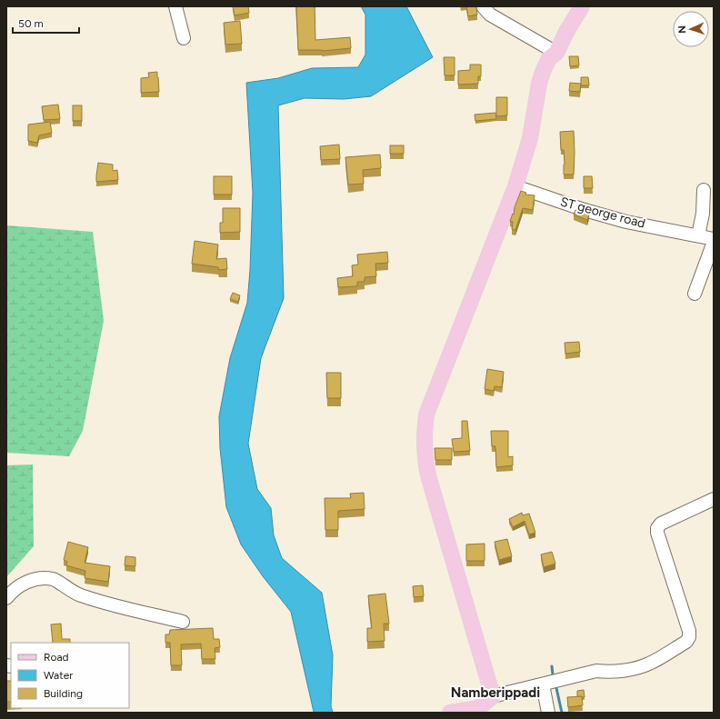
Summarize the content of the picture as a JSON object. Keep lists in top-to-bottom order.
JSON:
{
  "streets": {
    "street": ["ST george road"]
  },
  "districts": ["Namberippadi"],
  "legend": ["Road", "Water", "Building"],
  "scale_bar": "50 m",
  "north": "left"
}
